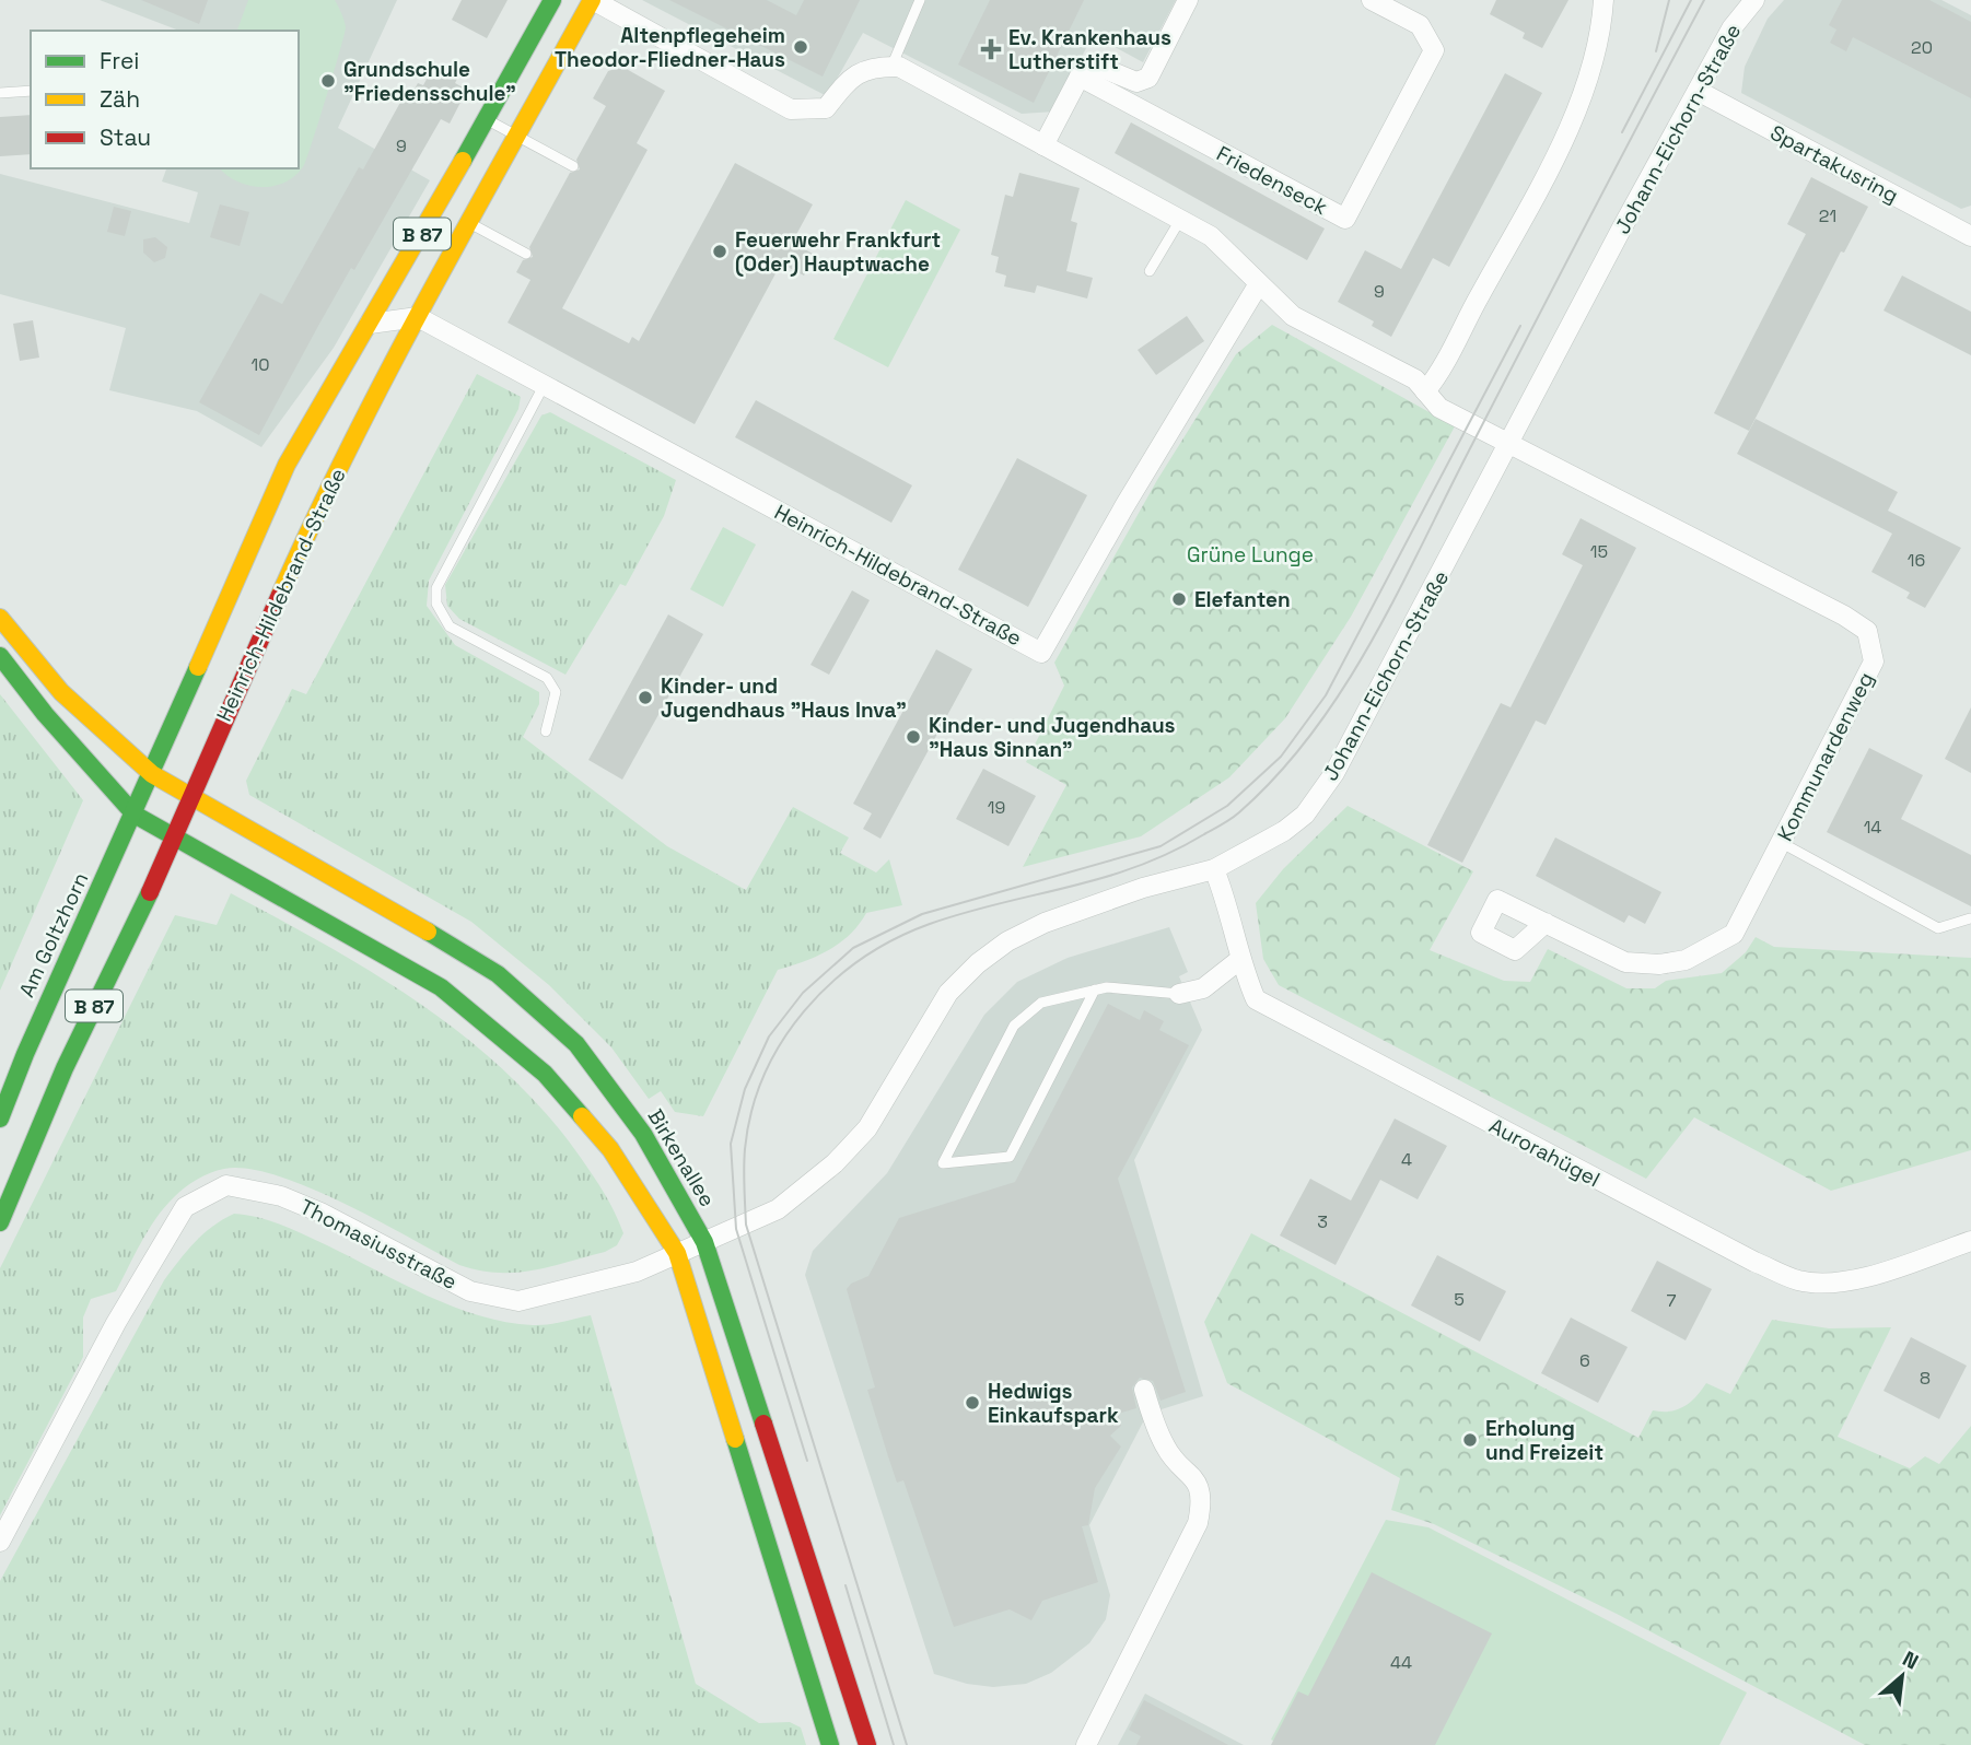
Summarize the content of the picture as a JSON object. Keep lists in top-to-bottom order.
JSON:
{
  "streets": {
    "street": [
      "Johann-Eichorn-Straße",
      "Spartakusring",
      "Friedenseck",
      "B 87",
      "Heinrich-Hildebrand-Straße",
      "Kommunardenweg",
      "Am Goltzhorn",
      "Aurorahügel",
      "Birkenallee",
      "Thomasiusstraße"
    ]
  },
  "crossings": [
    ["Johann-Eichorn-Straße", "Spartakusring"],
    ["Johann-Eichorn-Straße", "Kommunardenweg"],
    ["Johann-Eichorn-Straße", "Aurorahügel"],
    ["Johann-Eichorn-Straße", "Birkenallee"],
    ["Johann-Eichorn-Straße", "Thomasiusstraße"],
    ["B 87", "Heinrich-Hildebrand-Straße"],
    ["Heinrich-Hildebrand-Straße", "Am Goltzhorn"],
    ["Heinrich-Hildebrand-Straße", "Birkenallee"]
  ],
  "parks": ["Grüne Lunge"],
  "places": {
    "other": [
      "Altenpflegeheim Theodor-Fliedner-Haus",
      "Grundschule \"Friedensschule\"",
      "Feuerwehr Frankfurt (Oder) Hauptwache",
      "Elefanten",
      "Kinder- und Jugendhaus \"Haus Inva\"",
      "Kinder- und Jugendhaus \"Haus Sinnan\"",
      "Hedwigs Einkaufspark",
      "Erholung und Freizeit"
    ],
    "health": ["Ev. Krankenhaus Lutherstift"]
  },
  "house_numbers": [
    "20",
    "9",
    "21",
    "9",
    "10",
    "15",
    "16",
    "19",
    "14",
    "4",
    "3",
    "5",
    "7",
    "6",
    "8",
    "44"
  ],
  "legend": ["Frei", "Zäh", "Stau"],
  "north": "top right"
}
